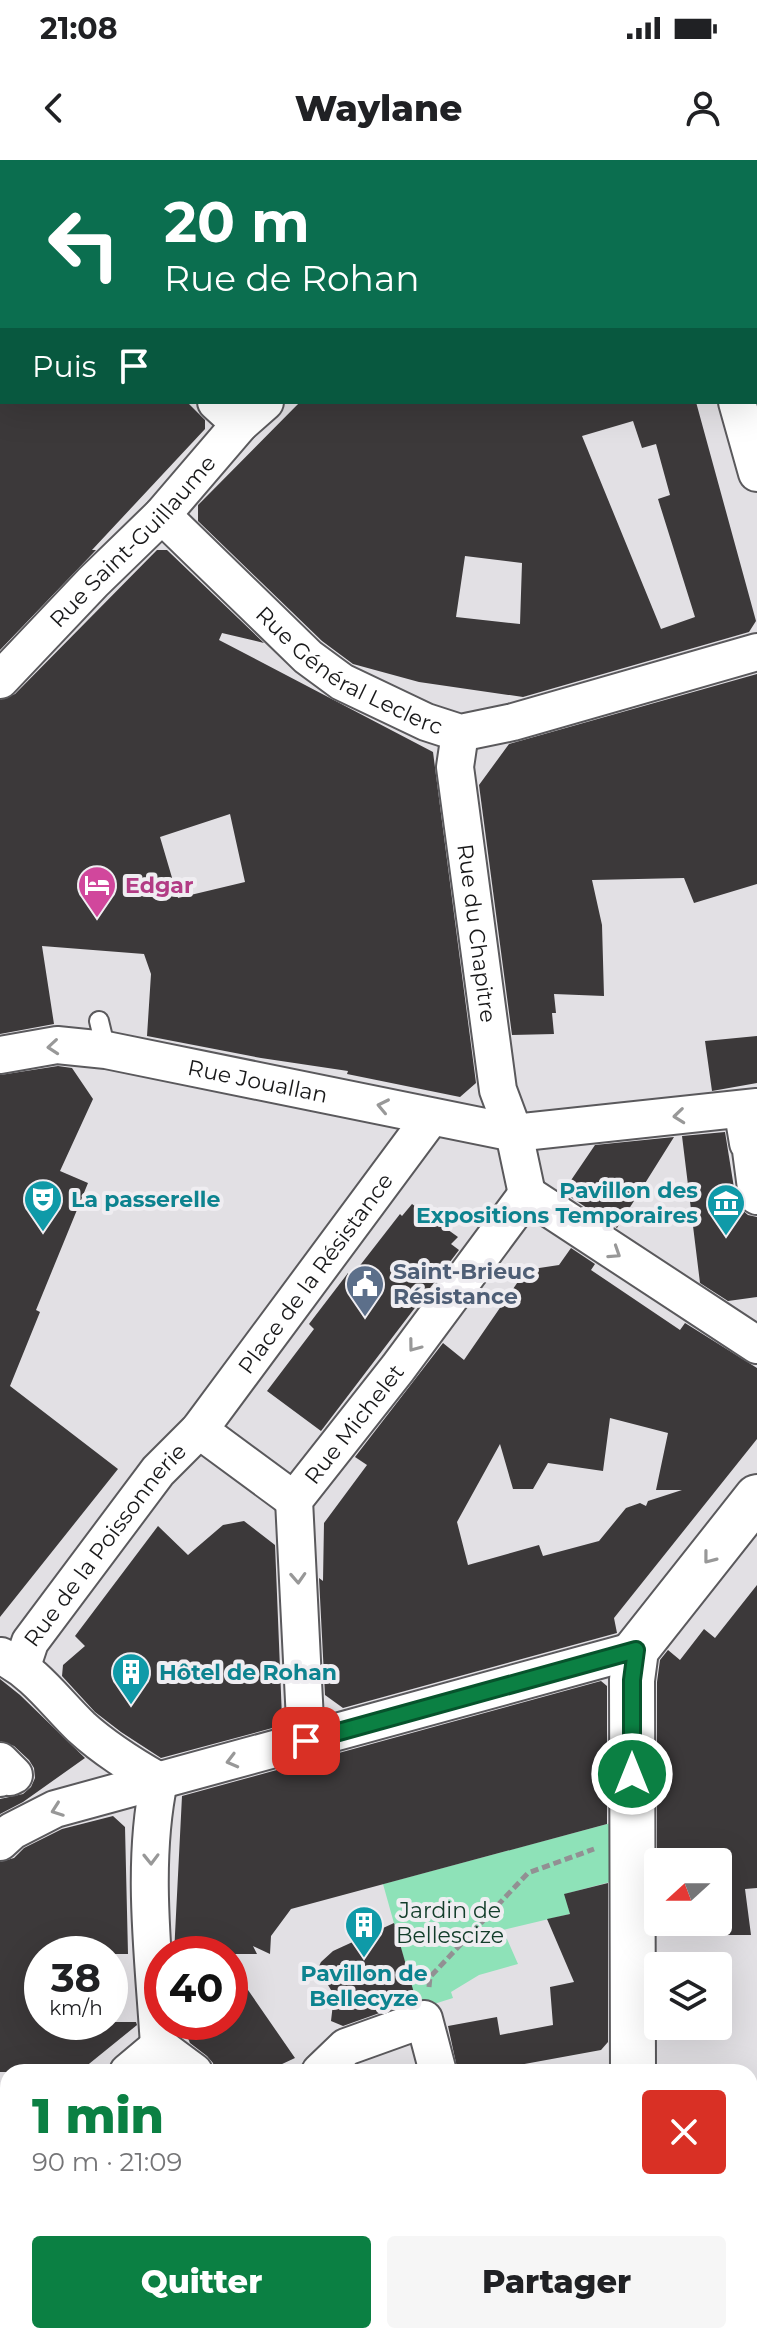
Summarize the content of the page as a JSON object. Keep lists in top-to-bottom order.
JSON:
{
  "streets": {
    "street": [
      "Rue Saint-Guillaume",
      "Rue Général Leclerc",
      "Rue du Chapitre",
      "Rue Jouallan",
      "Place de la Résistance",
      "Rue Michelet",
      "Rue de la Poissonnerie"
    ]
  },
  "crossings": [
    ["Rue Saint-Guillaume", "Rue Général Leclerc"],
    ["Rue Général Leclerc", "Rue du Chapitre"],
    ["Rue du Chapitre", "Rue Jouallan"],
    ["Rue du Chapitre", "Rue Michelet"],
    ["Rue Jouallan", "Place de la Résistance"],
    ["Place de la Résistance", "Rue de la Poissonnerie"]
  ],
  "one_way": ["Rue Jouallan", "Rue Michelet"],
  "parks": ["Jardin de Bellescize"],
  "places": {
    "hotel": ["Edgar"],
    "theatre": ["La passerelle"],
    "museum": ["Pavillon des Expositions Temporaires"],
    "public building": ["Saint-Brieuc Résistance"],
    "building": ["Hôtel de Rohan", "Pavillon de Bellecyze"]
  },
  "north": "left",
  "page": {
    "status": "21:08",
    "header": "Waylane",
    "turn": ["20 m", "Rue de Rohan"],
    "then": "Puis",
    "speed": "38 km/h",
    "limit": "40",
    "heading": ["1 min", "90 m · 21:09"],
    "buttons": ["Quitter", "Partager"]
  }
}
